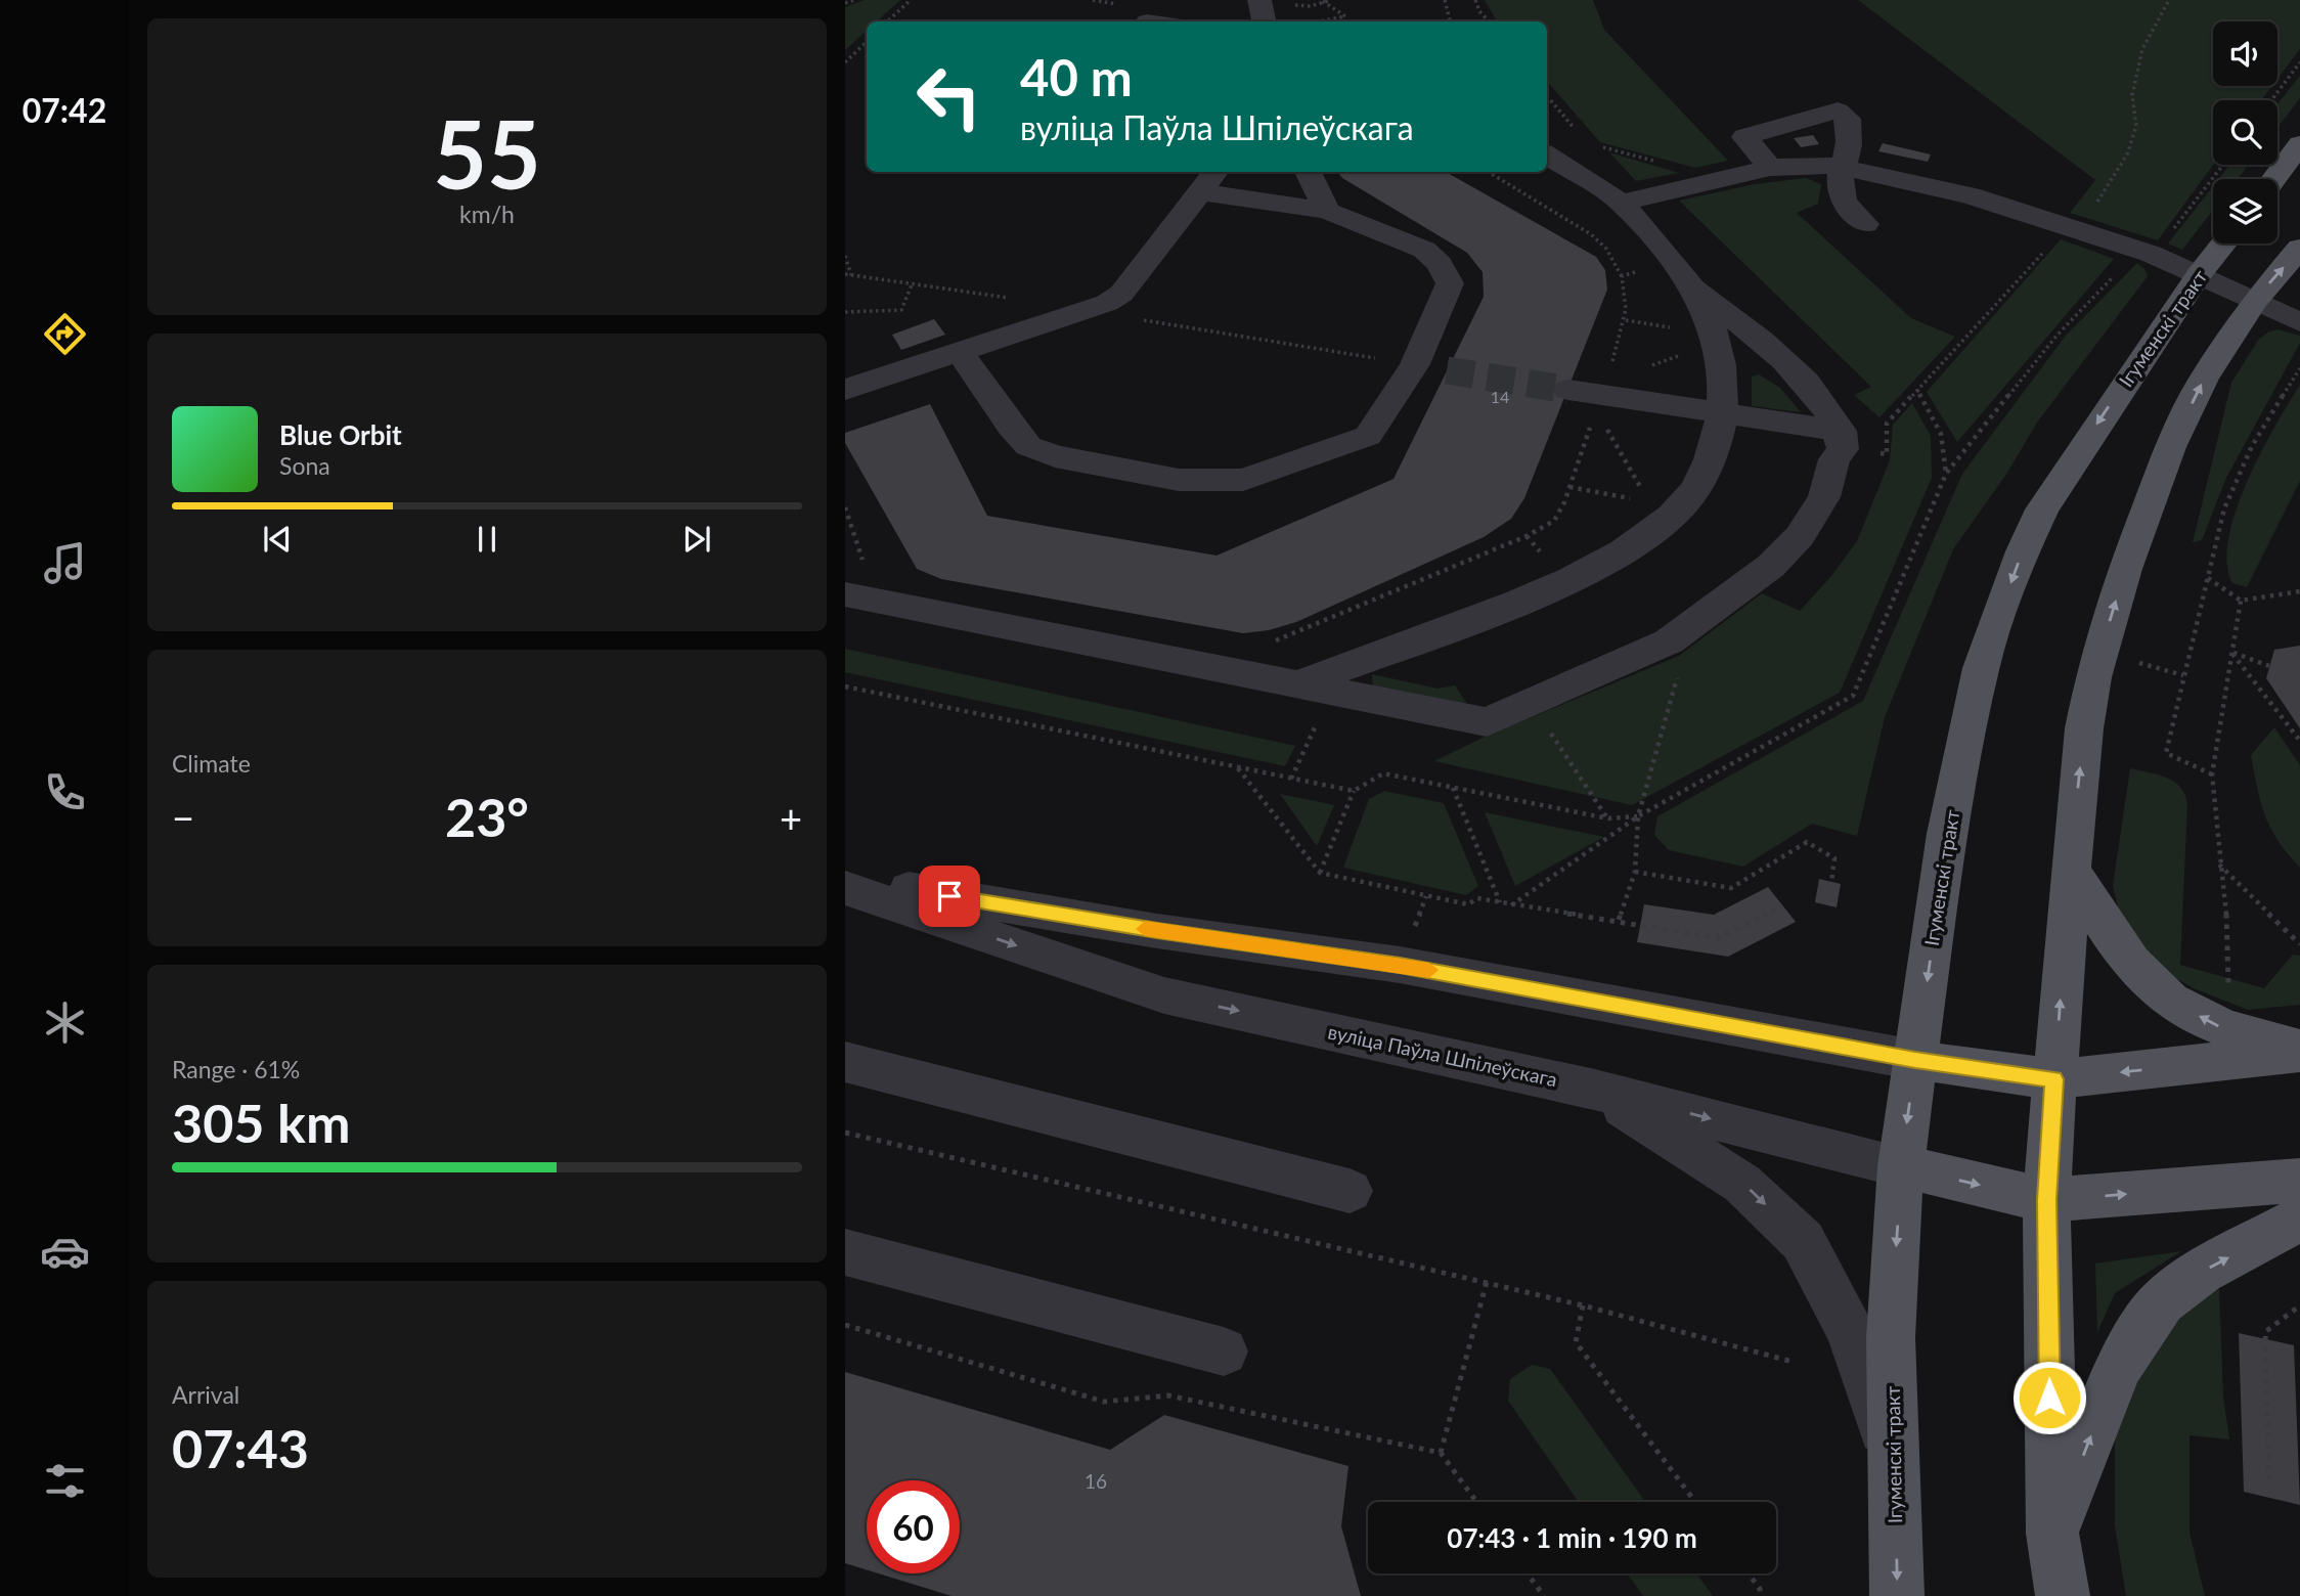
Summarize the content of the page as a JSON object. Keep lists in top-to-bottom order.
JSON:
{
  "streets": {
    "main road": ["Ігуменскі тракт", "вуліца Паўла Шпілеўскага"]
  },
  "crossings": [
    ["Ігуменскі тракт", "вуліца Паўла Шпілеўскага"]
  ],
  "house_numbers": ["14", "16"],
  "page": {
    "tabs": "07:42",
    "tile": [
      ["55", "km/h"],
      "Climate",
      ["Range · 61%", "305 km"],
      ["Arrival", "07:43"]
    ],
    "turn": ["40 m", "вуліца Паўла Шпілеўскага"],
    "song": ["Blue Orbit", "Sona"],
    "heat": ["−", "23°", "+"],
    "limit": "60",
    "trip": "07:43 · 1 min · 190 m"
  }
}
